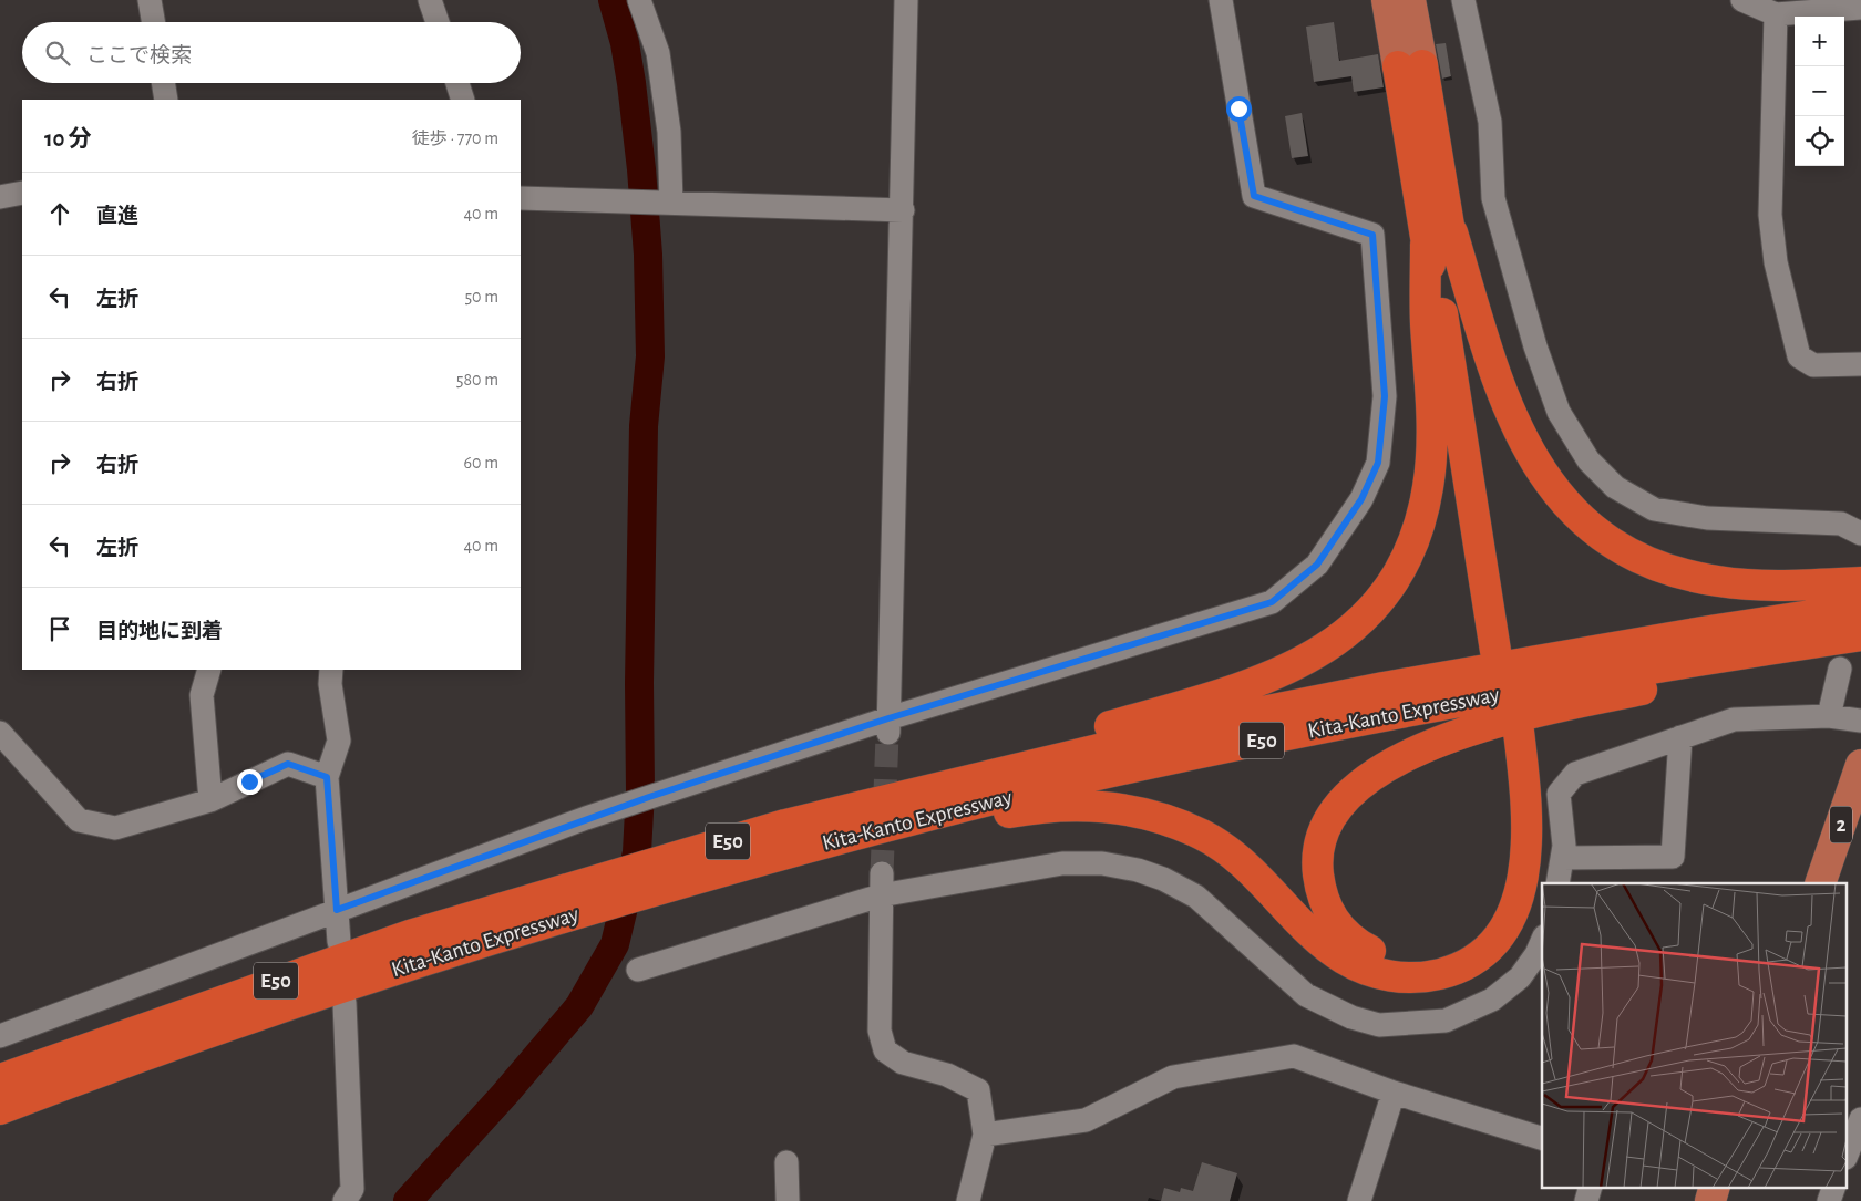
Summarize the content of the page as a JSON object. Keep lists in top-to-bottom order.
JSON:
{
  "streets": {
    "highway": ["Kita-Kanto Expressway", "E50"],
    "main road": ["2"]
  },
  "page": {
    "map_buttons": ["+", "−"],
    "search": "ここで検索",
    "heading": ["10 分", "徒歩 · 770 m"],
    "list": [
      ["直進", "40 m"],
      ["左折", "50 m"],
      ["右折", "580 m"],
      ["右折", "60 m"],
      ["左折", "40 m"],
      "目的地に到着"
    ]
  }
}
